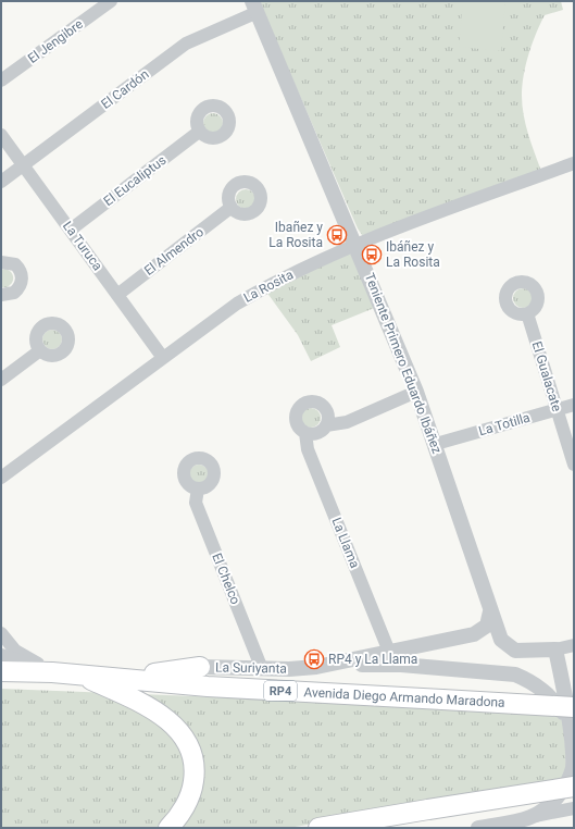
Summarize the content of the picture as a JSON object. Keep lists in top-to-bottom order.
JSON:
{
  "streets": {
    "main road": ["RP4", "Avenida Diego Armando Maradona"],
    "street": [
      "El Jengibre",
      "El Cardón",
      "El Eucaliptus",
      "La Turuca",
      "El Almendro",
      "La Rosita",
      "Teniente Primero Eduardo Ibáñez",
      "El Gualacate",
      "La Totilla",
      "La Llama",
      "El Chelco",
      "La Suriyanta"
    ]
  },
  "crossings": [
    ["El Cardón", "La Turuca"],
    ["El Cardón", "Teniente Primero Eduardo Ibáñez"],
    ["El Eucaliptus", "La Turuca"],
    ["La Turuca", "El Almendro"],
    ["La Turuca", "La Rosita"],
    ["La Rosita", "Teniente Primero Eduardo Ibáñez"],
    ["Teniente Primero Eduardo Ibáñez", "La Totilla"],
    ["Teniente Primero Eduardo Ibáñez", "La Suriyanta"],
    ["El Gualacate", "La Totilla"],
    ["La Llama", "La Suriyanta"],
    ["El Chelco", "La Suriyanta"]
  ],
  "places": {
    "bus stop": ["Ibañez y La Rosita", "Ibáñez y La Rosita", "RP4 y La Llama"]
  }
}
